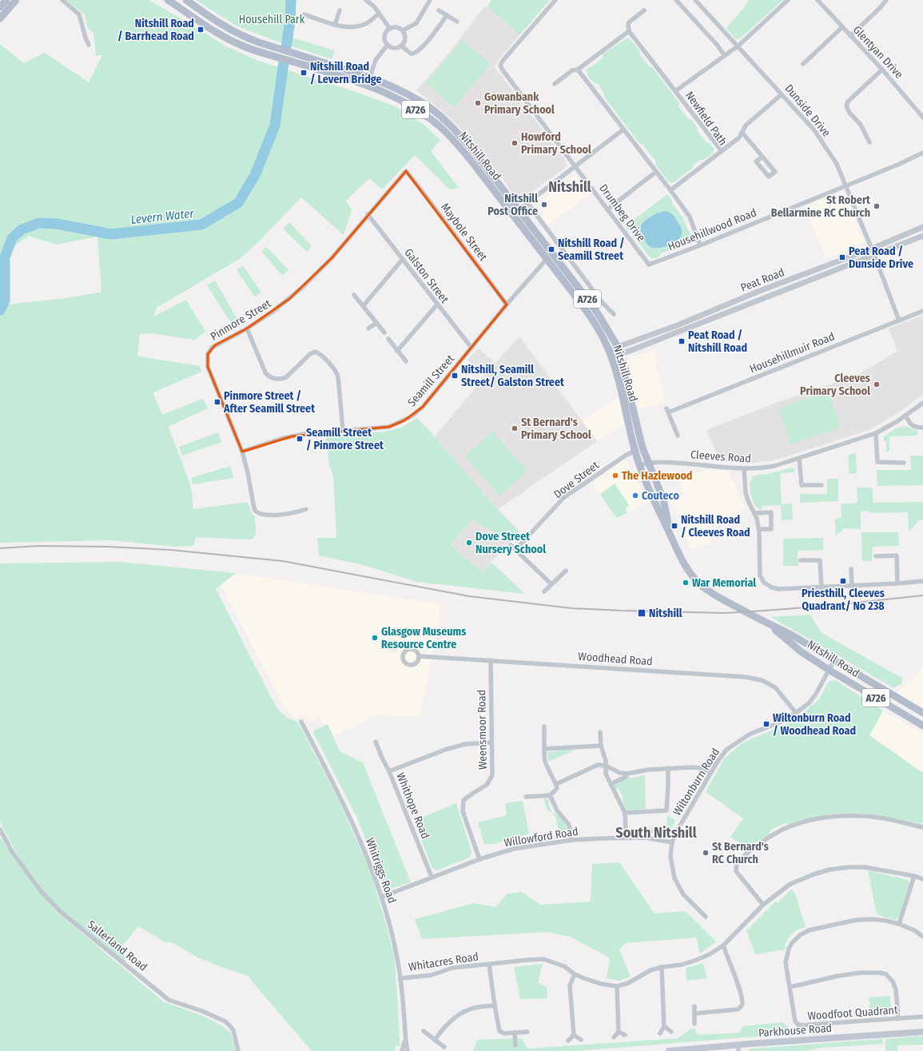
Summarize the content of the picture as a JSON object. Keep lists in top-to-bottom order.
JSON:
{
  "streets": {
    "main road": ["A726", "Nitshill Road", "Parkhouse Road"],
    "street": [
      "Glentyan Drive",
      "Dunside Drive",
      "Newfield Path",
      "Drumbeg Drive",
      "Househillwood Road",
      "Maybole Street",
      "Galston Street",
      "Peat Road",
      "Pinmore Street",
      "Househillmuir Road",
      "Seamill Street",
      "Cleeves Road",
      "Dove Street",
      "Woodhead Road",
      "Weensmoor Road",
      "Wiltonburn Road",
      "Whithope Road",
      "Willowford Road",
      "Whitriggs Road",
      "Salterland Road",
      "Whitacres Road",
      "Woodfoot Quadrant"
    ]
  },
  "crossings": [
    ["Dunside Drive", "Househillwood Road"],
    ["Dunside Drive", "Peat Road"],
    ["Dunside Drive", "Househillmuir Road"],
    ["Nitshill Road", "Peat Road"],
    ["Nitshill Road", "Seamill Street"],
    ["Nitshill Road", "Cleeves Road"],
    ["Nitshill Road", "Dove Street"],
    ["Nitshill Road", "Wiltonburn Road"],
    ["Drumbeg Drive", "Househillwood Road"],
    ["Maybole Street", "Pinmore Street"],
    ["Maybole Street", "Seamill Street"],
    ["Galston Street", "Pinmore Street"],
    ["Galston Street", "Seamill Street"],
    ["Pinmore Street", "Seamill Street"],
    ["Woodhead Road", "Weensmoor Road"],
    ["Woodhead Road", "Wiltonburn Road"],
    ["Weensmoor Road", "Willowford Road"],
    ["Wiltonburn Road", "Willowford Road"],
    ["Whithope Road", "Willowford Road"],
    ["Willowford Road", "Whitriggs Road"],
    ["Whitriggs Road", "Whitacres Road"]
  ],
  "districts": ["Nitshill", "South Nitshill"],
  "water": ["Levern Water"],
  "parks": ["Househill Park"],
  "places": {
    "transit": [
      "Nitshill Road / Barrhead Road",
      "Nitshill Road / Levern Bridge",
      "Nitshill Road / Seamill Street",
      "Peat Road / Dunside Drive",
      "Peat Road / Nitshill Road",
      "Nitshill, Seamill Street/ Galston Street",
      "Pinmore Street / After Seamill Street",
      "Seamill Street / Pinmore Street",
      "Nitshill Road / Cleeves Road",
      "Priesthill, Cleeves Quadrant/ No 238",
      "Nitshill",
      "Wiltonburn Road / Woodhead Road"
    ],
    "other": [
      "Gowanbank Primary School",
      "Howford Primary School",
      "Nitshill Post Office",
      "St Robert Bellarmine RC Church",
      "Cleeves Primary School",
      "St Bernard's Primary School",
      "The Hazlewood",
      "Couteco",
      "Dove Street Nursery School",
      "War Memorial",
      "Glasgow Museums Resource Centre",
      "St Bernard's RC Church"
    ]
  }
}
